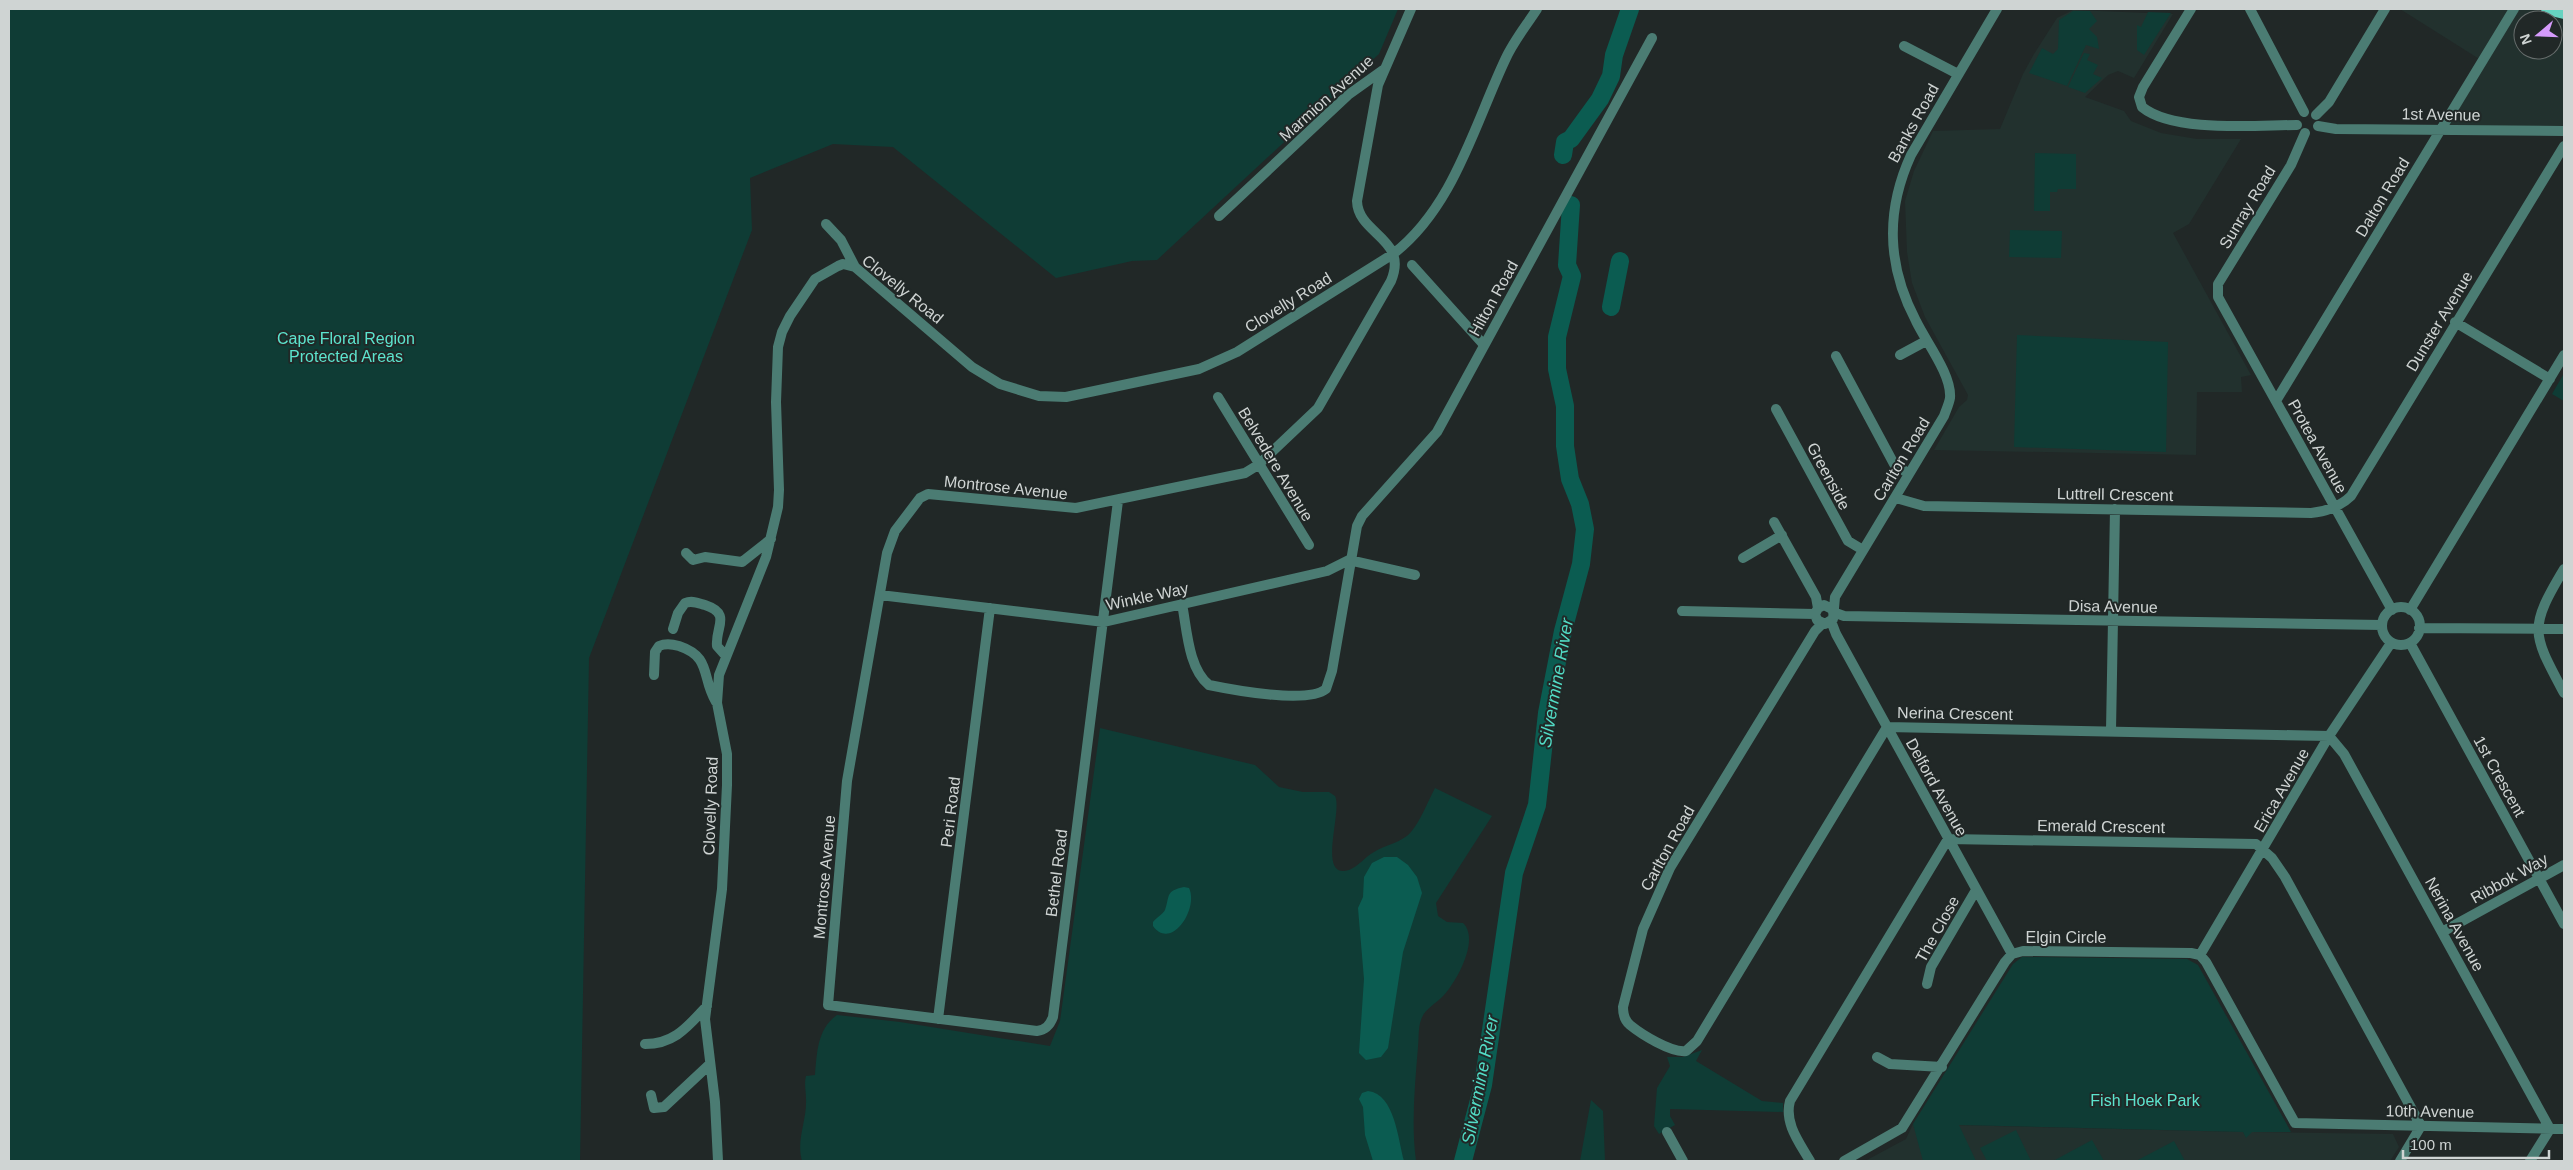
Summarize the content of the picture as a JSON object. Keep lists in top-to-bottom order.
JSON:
{
  "streets": {
    "street": [
      "Marmion Avenue",
      "1st Avenue",
      "Banks Road",
      "Dalton Road",
      "Sunray Road",
      "Clovelly Road",
      "Hilton Road",
      "Dunster Avenue",
      "Protea Avenue",
      "Carlton Road",
      "Belvedere Avenue",
      "Greenside",
      "Montrose Avenue",
      "Luttrell Crescent",
      "Winkle Way",
      "Disa Avenue",
      "Nerina Crescent",
      "1st Crescent",
      "Delford Avenue",
      "Erica Avenue",
      "Peri Road",
      "Emerald Crescent",
      "Bethel Road",
      "Ribbok Way",
      "Nerina Avenue",
      "The Close",
      "Elgin Circle",
      "10th Avenue"
    ]
  },
  "crossings": [
    ["1st Avenue", "Dalton Road"],
    ["1st Avenue", "Sunray Road"],
    ["Banks Road", "Carlton Road"],
    ["Dalton Road", "Protea Avenue"],
    ["Sunray Road", "Protea Avenue"],
    ["Clovelly Road", "Montrose Avenue"],
    ["Hilton Road", "Winkle Way"],
    ["Dunster Avenue", "Protea Avenue"],
    ["Dunster Avenue", "Luttrell Crescent"],
    ["Protea Avenue", "Luttrell Crescent"],
    ["Protea Avenue", "Disa Avenue"],
    ["Protea Avenue", "1st Crescent"],
    ["Protea Avenue", "Erica Avenue"],
    ["Carlton Road", "Greenside"],
    ["Carlton Road", "Luttrell Crescent"],
    ["Carlton Road", "Disa Avenue"],
    ["Carlton Road", "Nerina Crescent"],
    ["Carlton Road", "Delford Avenue"],
    ["Belvedere Avenue", "Montrose Avenue"],
    ["Montrose Avenue", "Winkle Way"],
    ["Montrose Avenue", "Bethel Road"],
    ["Winkle Way", "Peri Road"],
    ["Winkle Way", "Bethel Road"],
    ["Disa Avenue", "1st Crescent"],
    ["Disa Avenue", "Delford Avenue"],
    ["Disa Avenue", "Erica Avenue"],
    ["Nerina Crescent", "Delford Avenue"],
    ["Nerina Crescent", "Erica Avenue"],
    ["Nerina Crescent", "Nerina Avenue"],
    ["1st Crescent", "Erica Avenue"],
    ["1st Crescent", "Ribbok Way"],
    ["Delford Avenue", "Emerald Crescent"],
    ["Delford Avenue", "The Close"],
    ["Delford Avenue", "Elgin Circle"],
    ["Erica Avenue", "Emerald Crescent"],
    ["Erica Avenue", "Nerina Avenue"],
    ["Erica Avenue", "Elgin Circle"],
    ["Erica Avenue", "10th Avenue"],
    ["Peri Road", "Bethel Road"],
    ["Ribbok Way", "Nerina Avenue"],
    ["Nerina Avenue", "10th Avenue"],
    ["Elgin Circle", "10th Avenue"]
  ],
  "water": ["Silvermine River"],
  "parks": ["Cape Floral Region Protected Areas", "Fish Hoek Park"],
  "scale_bar": "100 m",
  "north": "left"
}
